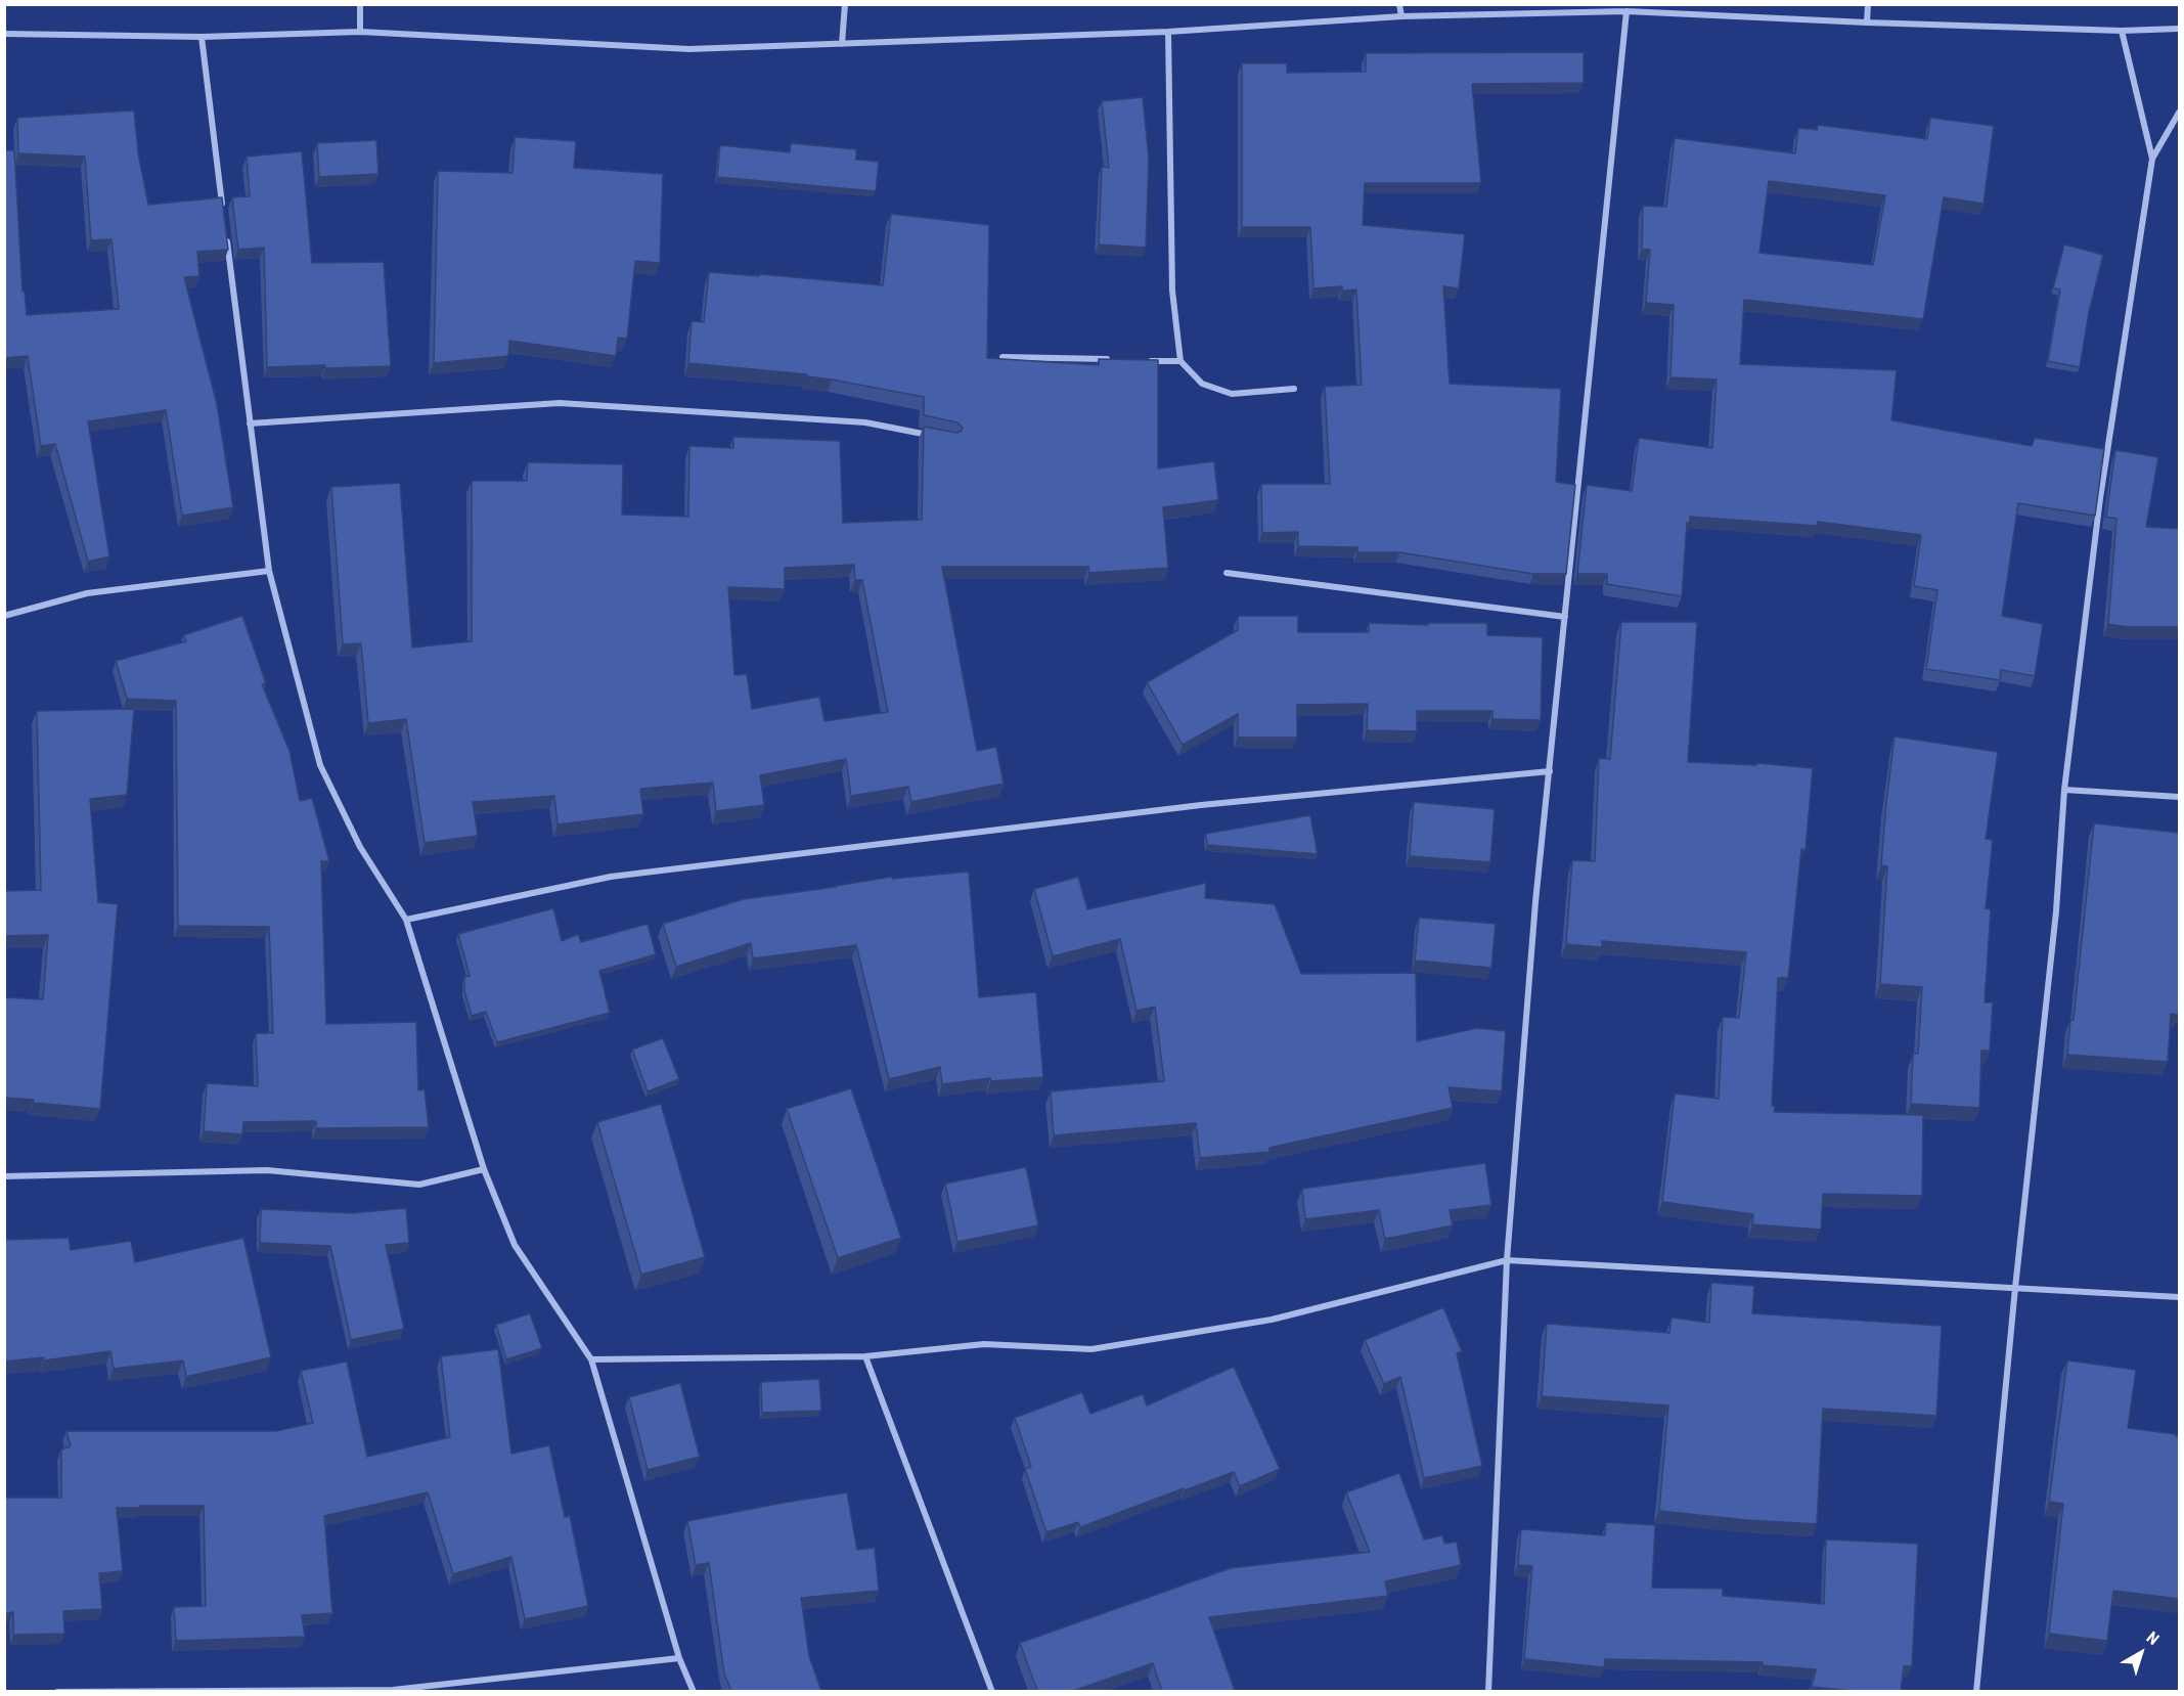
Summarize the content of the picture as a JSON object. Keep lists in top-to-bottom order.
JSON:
{
  "north": "top right"
}
